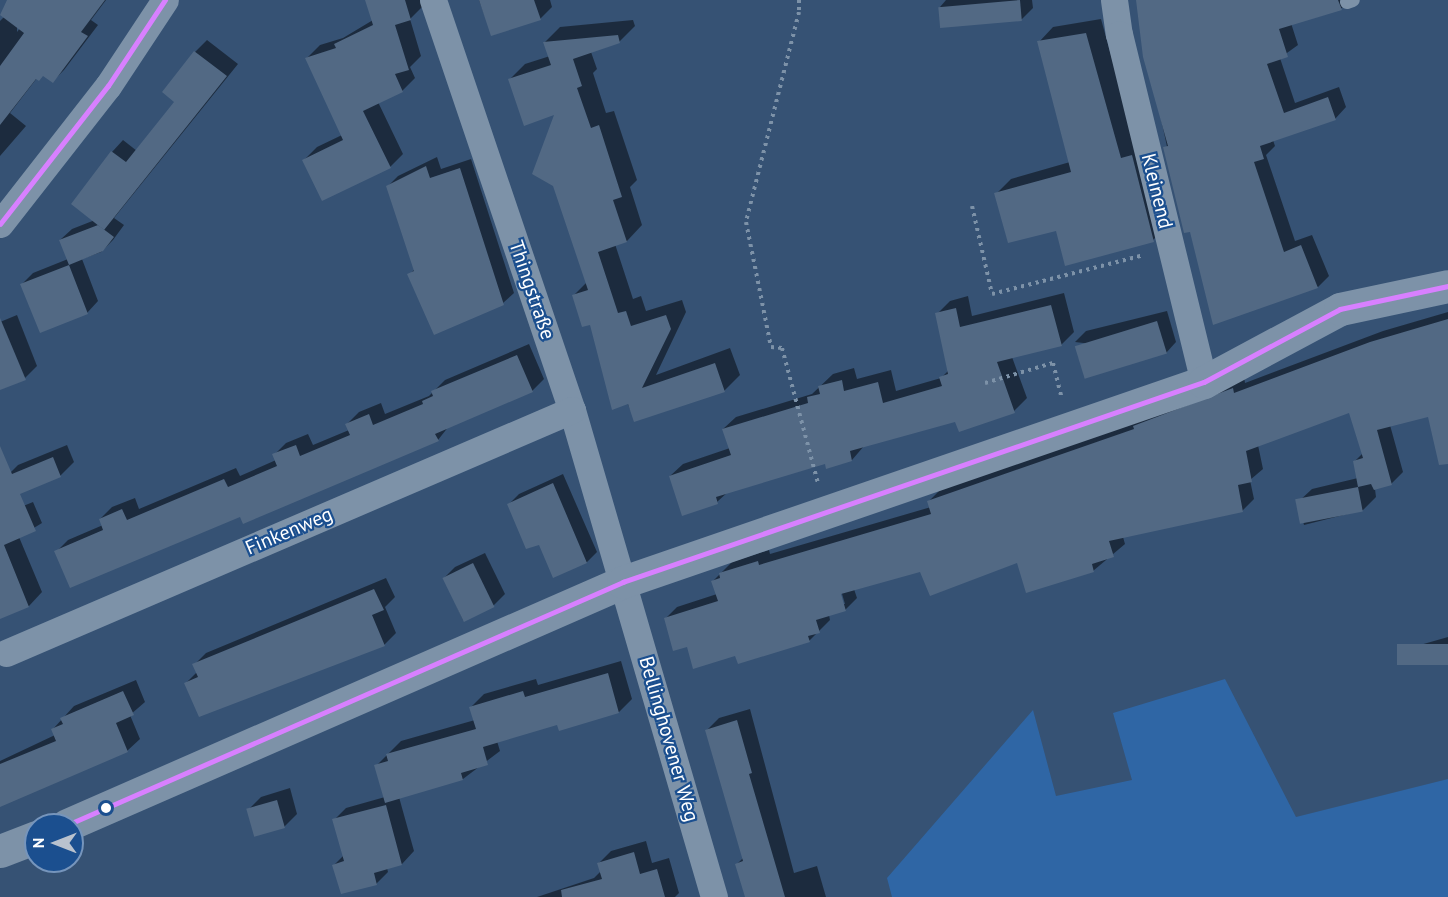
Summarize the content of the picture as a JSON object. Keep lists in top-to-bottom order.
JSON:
{
  "streets": {
    "street": [
      "Kleinend",
      "Thingstraße",
      "Finkenweg",
      "Bellinghovener Weg"
    ]
  },
  "crossings": [
    ["Thingstraße", "Finkenweg"],
    ["Thingstraße", "Bellinghovener Weg"]
  ],
  "north": "left"
}
